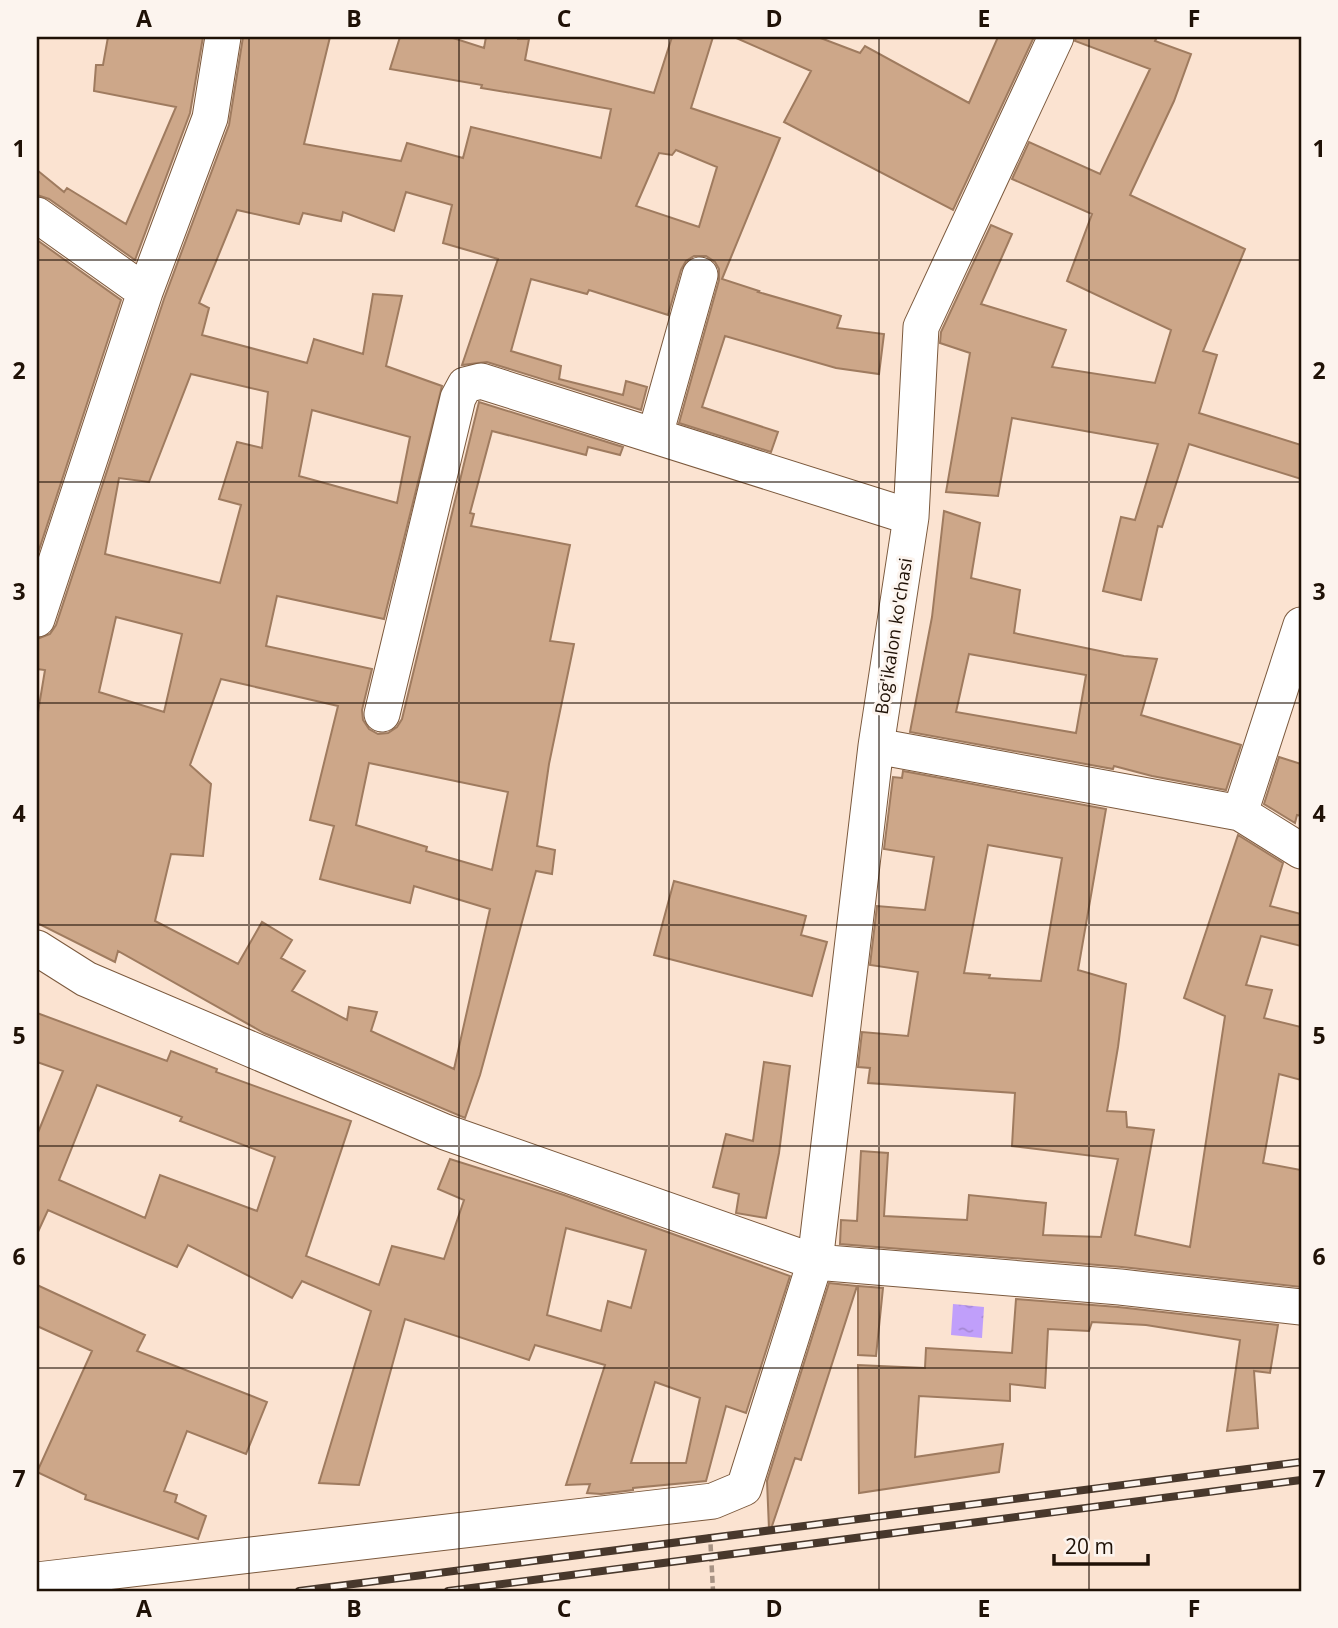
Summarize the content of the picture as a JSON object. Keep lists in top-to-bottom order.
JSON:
{
  "streets": {
    "street": ["Bog'ikalon ko'chasi"]
  },
  "scale_bar": "20 m",
  "grid": {
    "columns": [
      "A",
      "B",
      "C",
      "D",
      "E",
      "F"
    ],
    "rows": [
      "1",
      "2",
      "3",
      "4",
      "5",
      "6",
      "7"
    ]
  }
}
